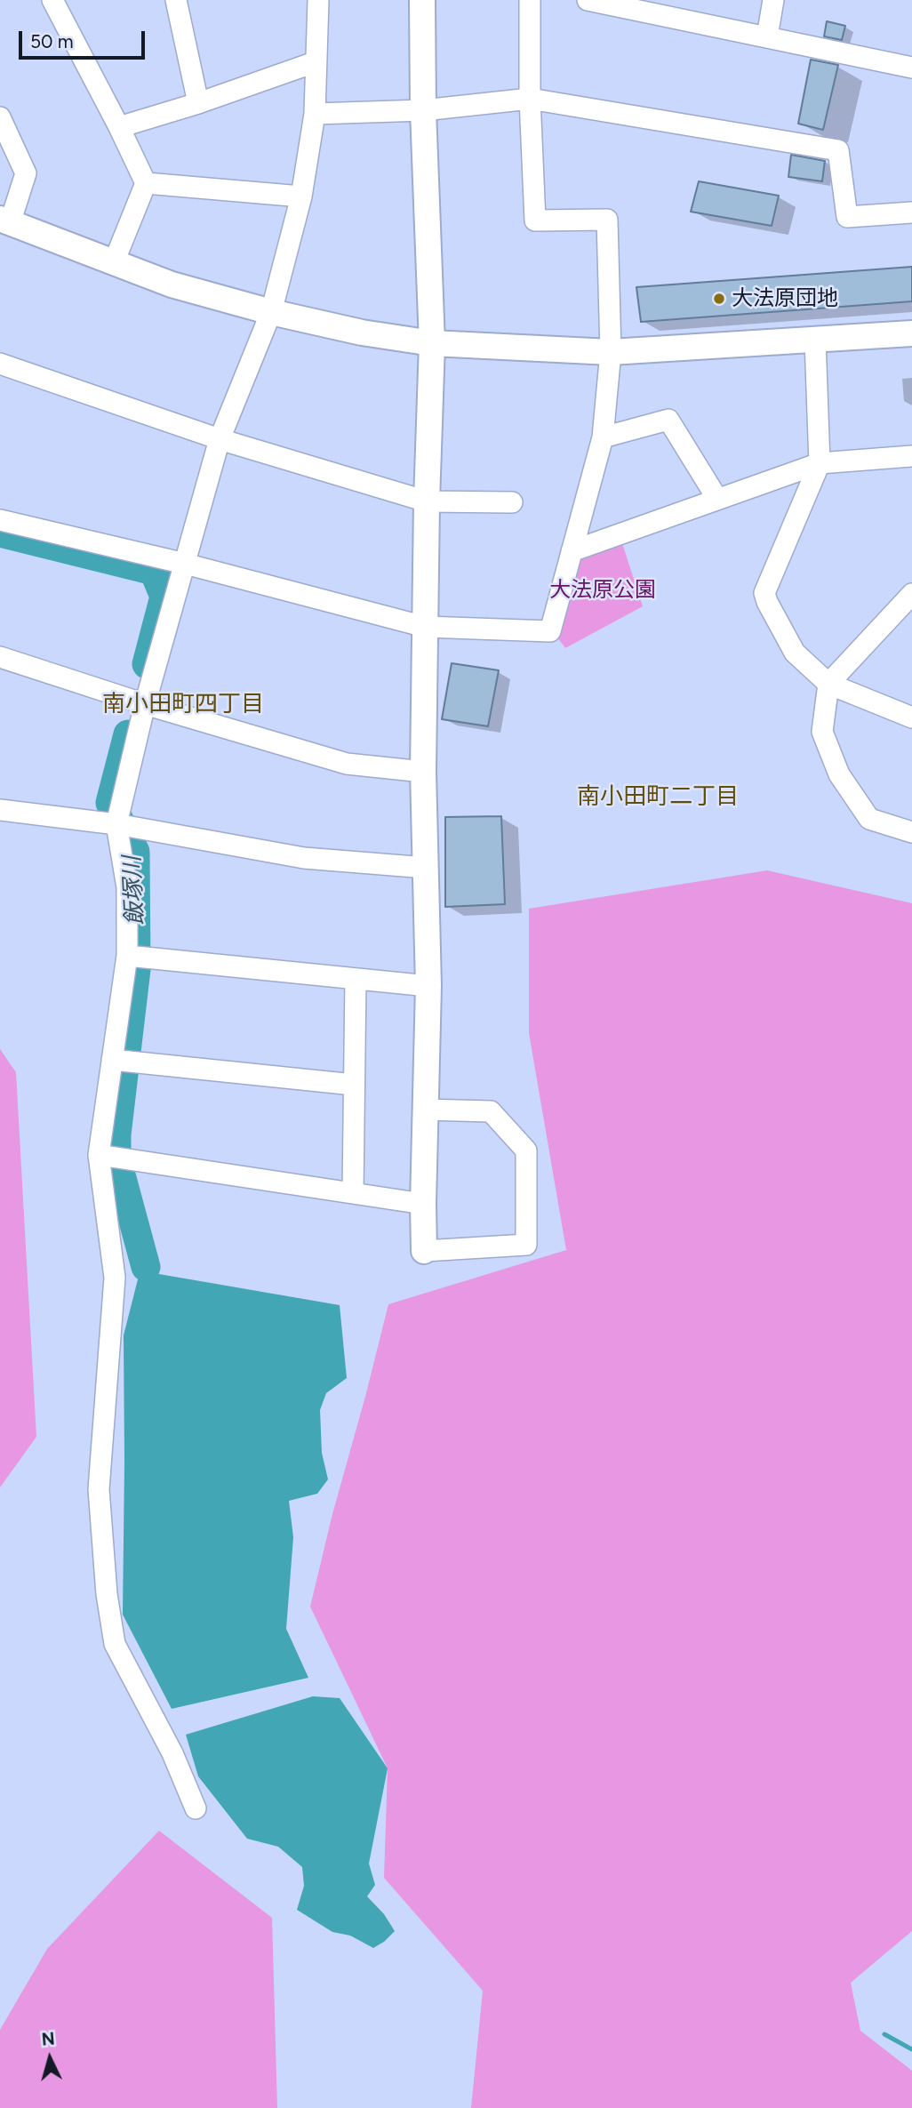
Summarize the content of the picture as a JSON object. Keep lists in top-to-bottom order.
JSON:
{
  "districts": ["南小田町四丁目", "南小田町二丁目"],
  "water": ["飯塚川"],
  "parks": ["大法原公園"],
  "places": ["大法原団地"],
  "scale_bar": "50 m",
  "north": "top"
}
